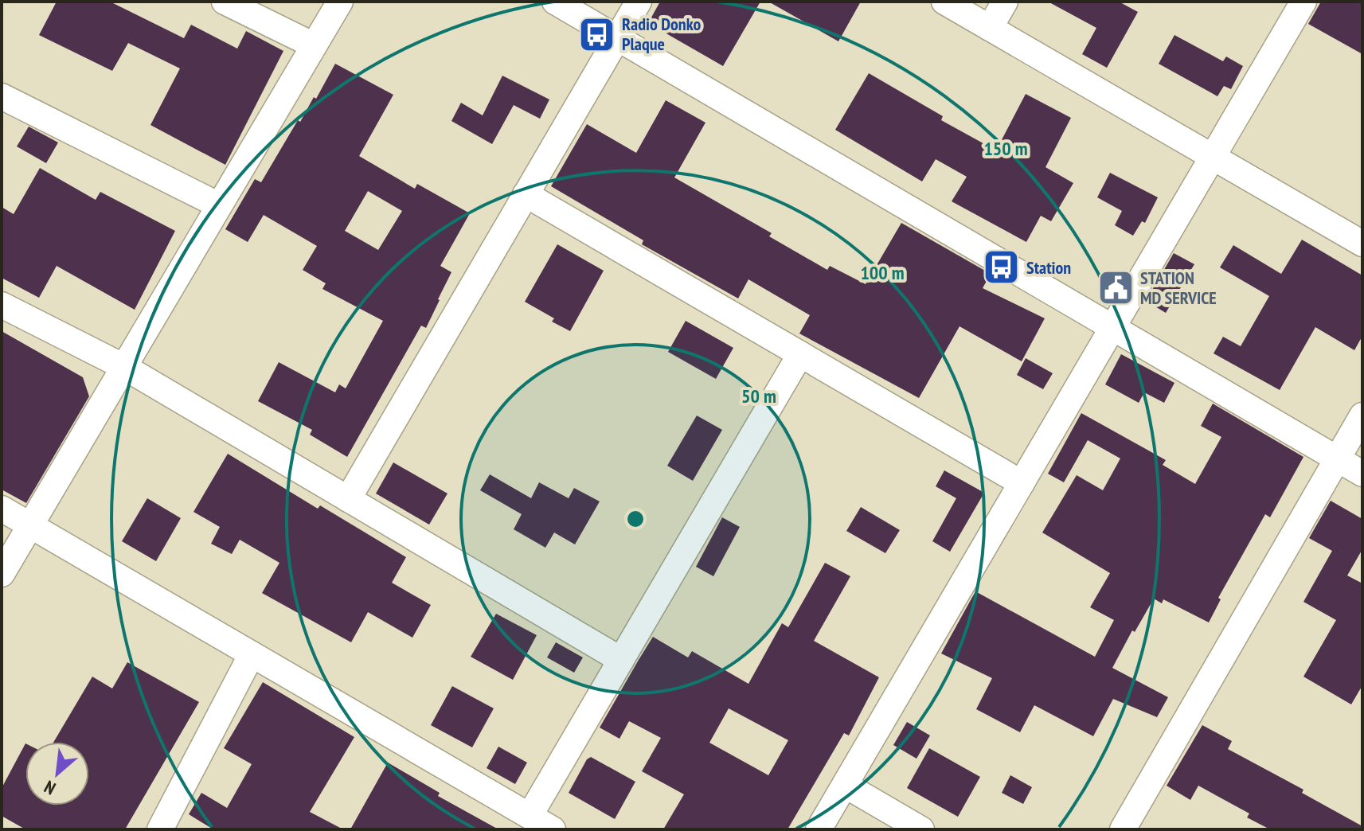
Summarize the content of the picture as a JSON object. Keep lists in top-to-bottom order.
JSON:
{
  "places": {
    "bus stop": ["Radio Donko Plaque", "Station"],
    "public building": ["STATION MD SERVICE"]
  },
  "north": "bottom left",
  "rings": ["150 m", "100 m", "50 m"]
}
